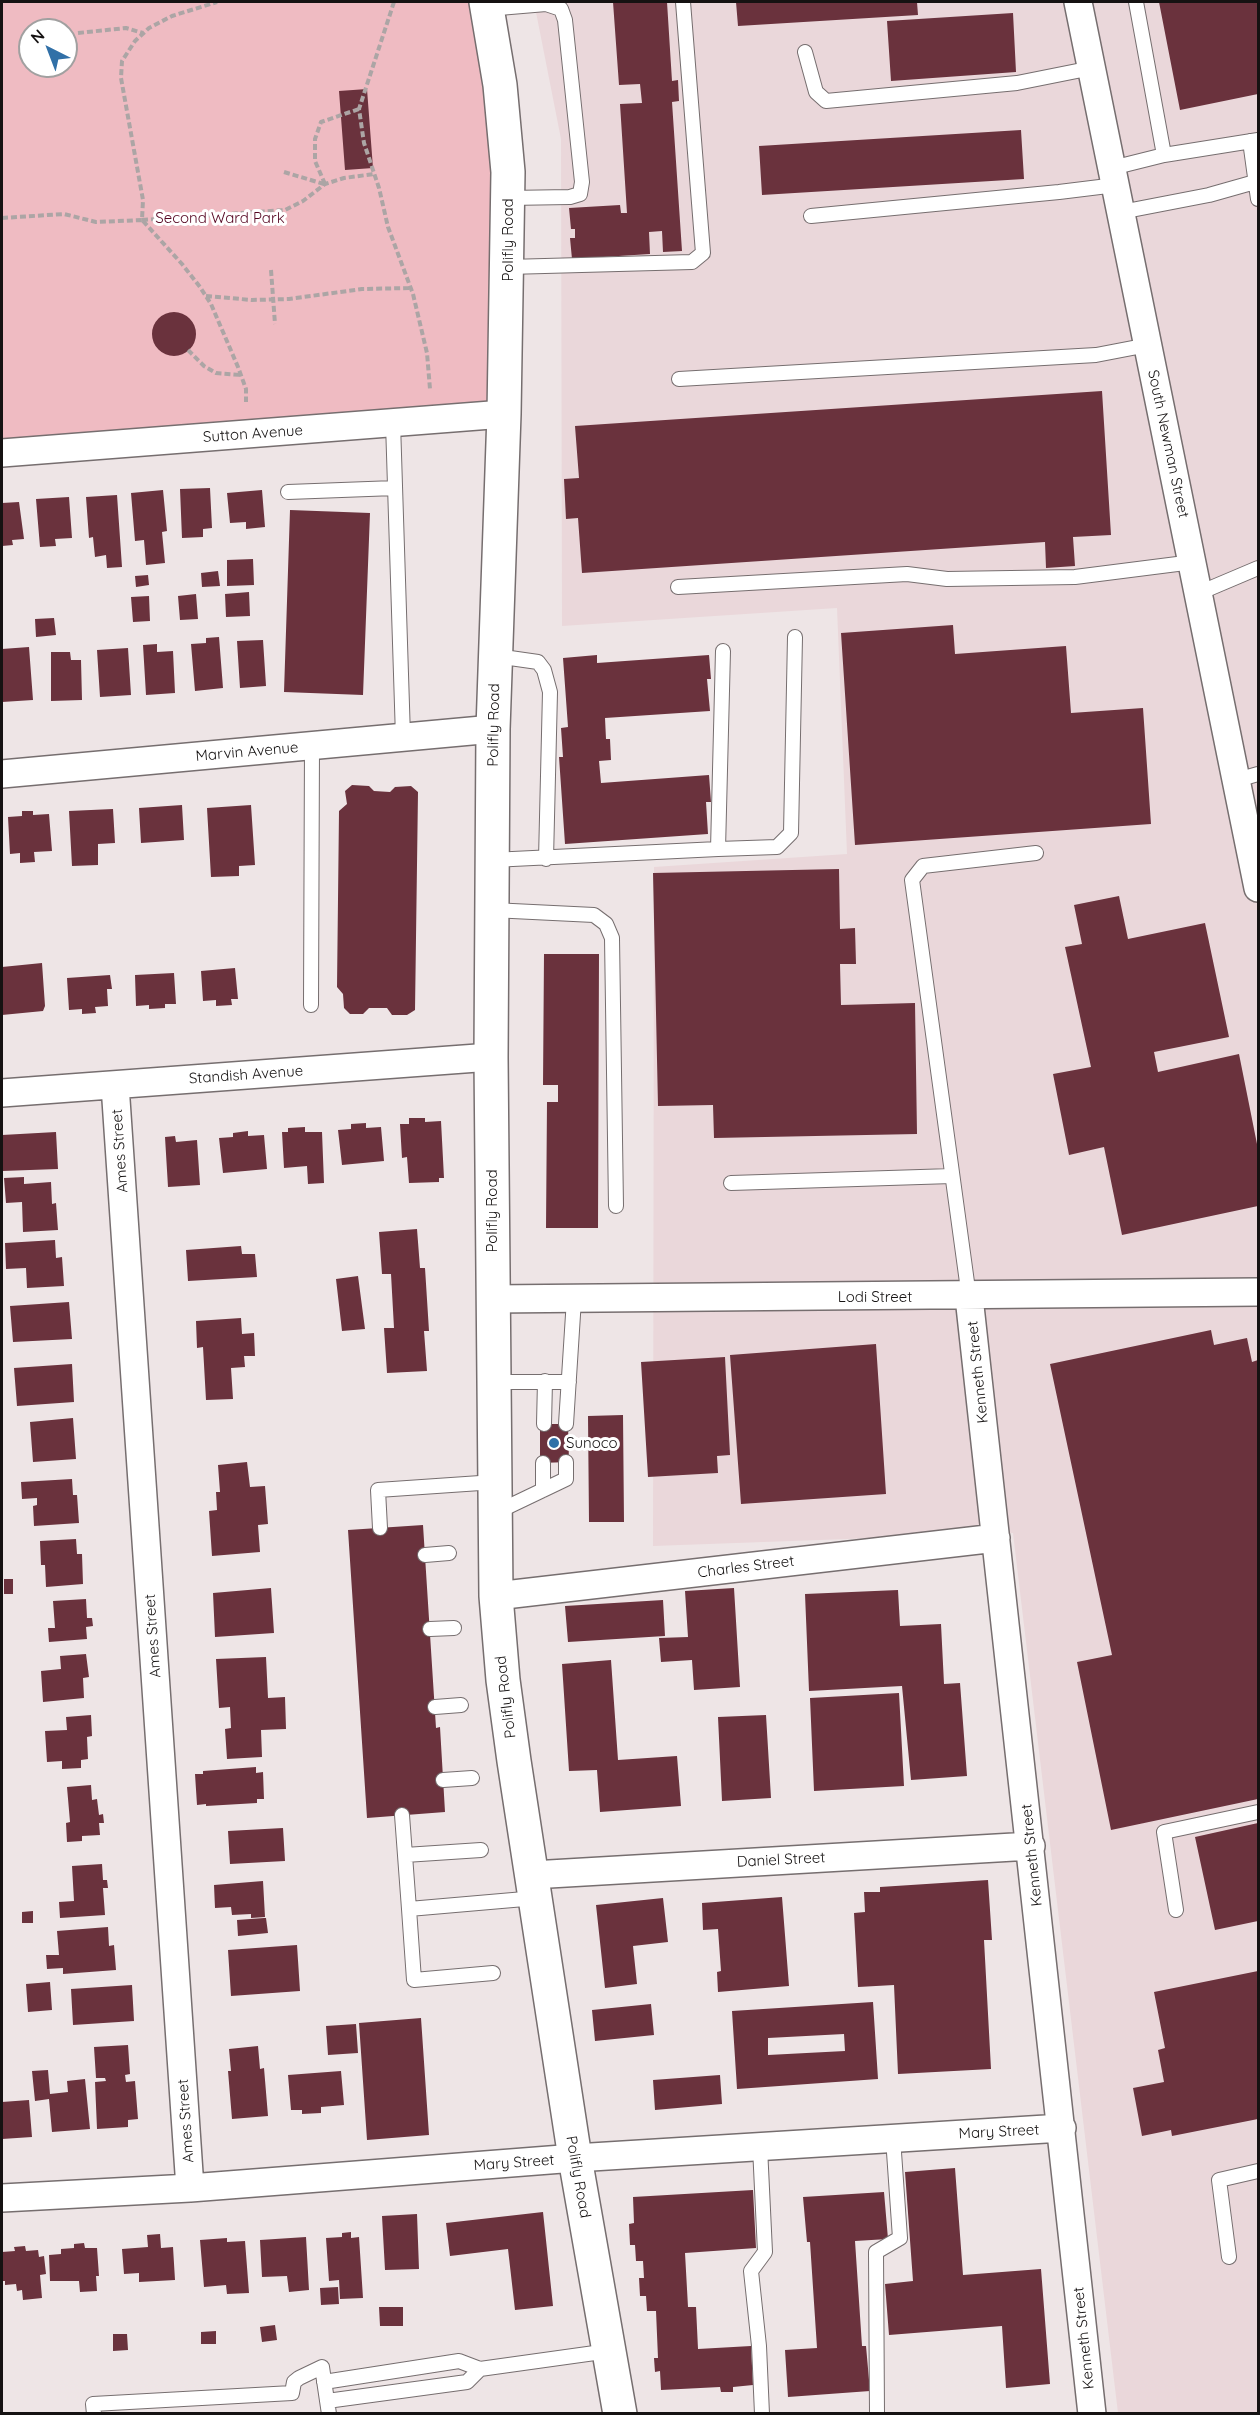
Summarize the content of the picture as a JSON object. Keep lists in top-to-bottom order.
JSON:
{
  "streets": {
    "main road": ["Polifly Road"],
    "street": [
      "Sutton Avenue",
      "South Newman Street",
      "Marvin Avenue",
      "Standish Avenue",
      "Ames Street",
      "Lodi Street",
      "Kenneth Street",
      "Charles Street",
      "Daniel Street",
      "Mary Street"
    ]
  },
  "crossings": [
    ["Polifly Road", "Sutton Avenue"],
    ["Polifly Road", "Marvin Avenue"],
    ["Polifly Road", "Standish Avenue"],
    ["Polifly Road", "Lodi Street"],
    ["Polifly Road", "Charles Street"],
    ["Polifly Road", "Daniel Street"],
    ["Polifly Road", "Mary Street"],
    ["Standish Avenue", "Ames Street"],
    ["Ames Street", "Mary Street"],
    ["Lodi Street", "Kenneth Street"],
    ["Kenneth Street", "Charles Street"],
    ["Kenneth Street", "Daniel Street"],
    ["Kenneth Street", "Mary Street"]
  ],
  "parks": ["Second Ward Park"],
  "places": ["Sunoco"],
  "north": "top left"
}
